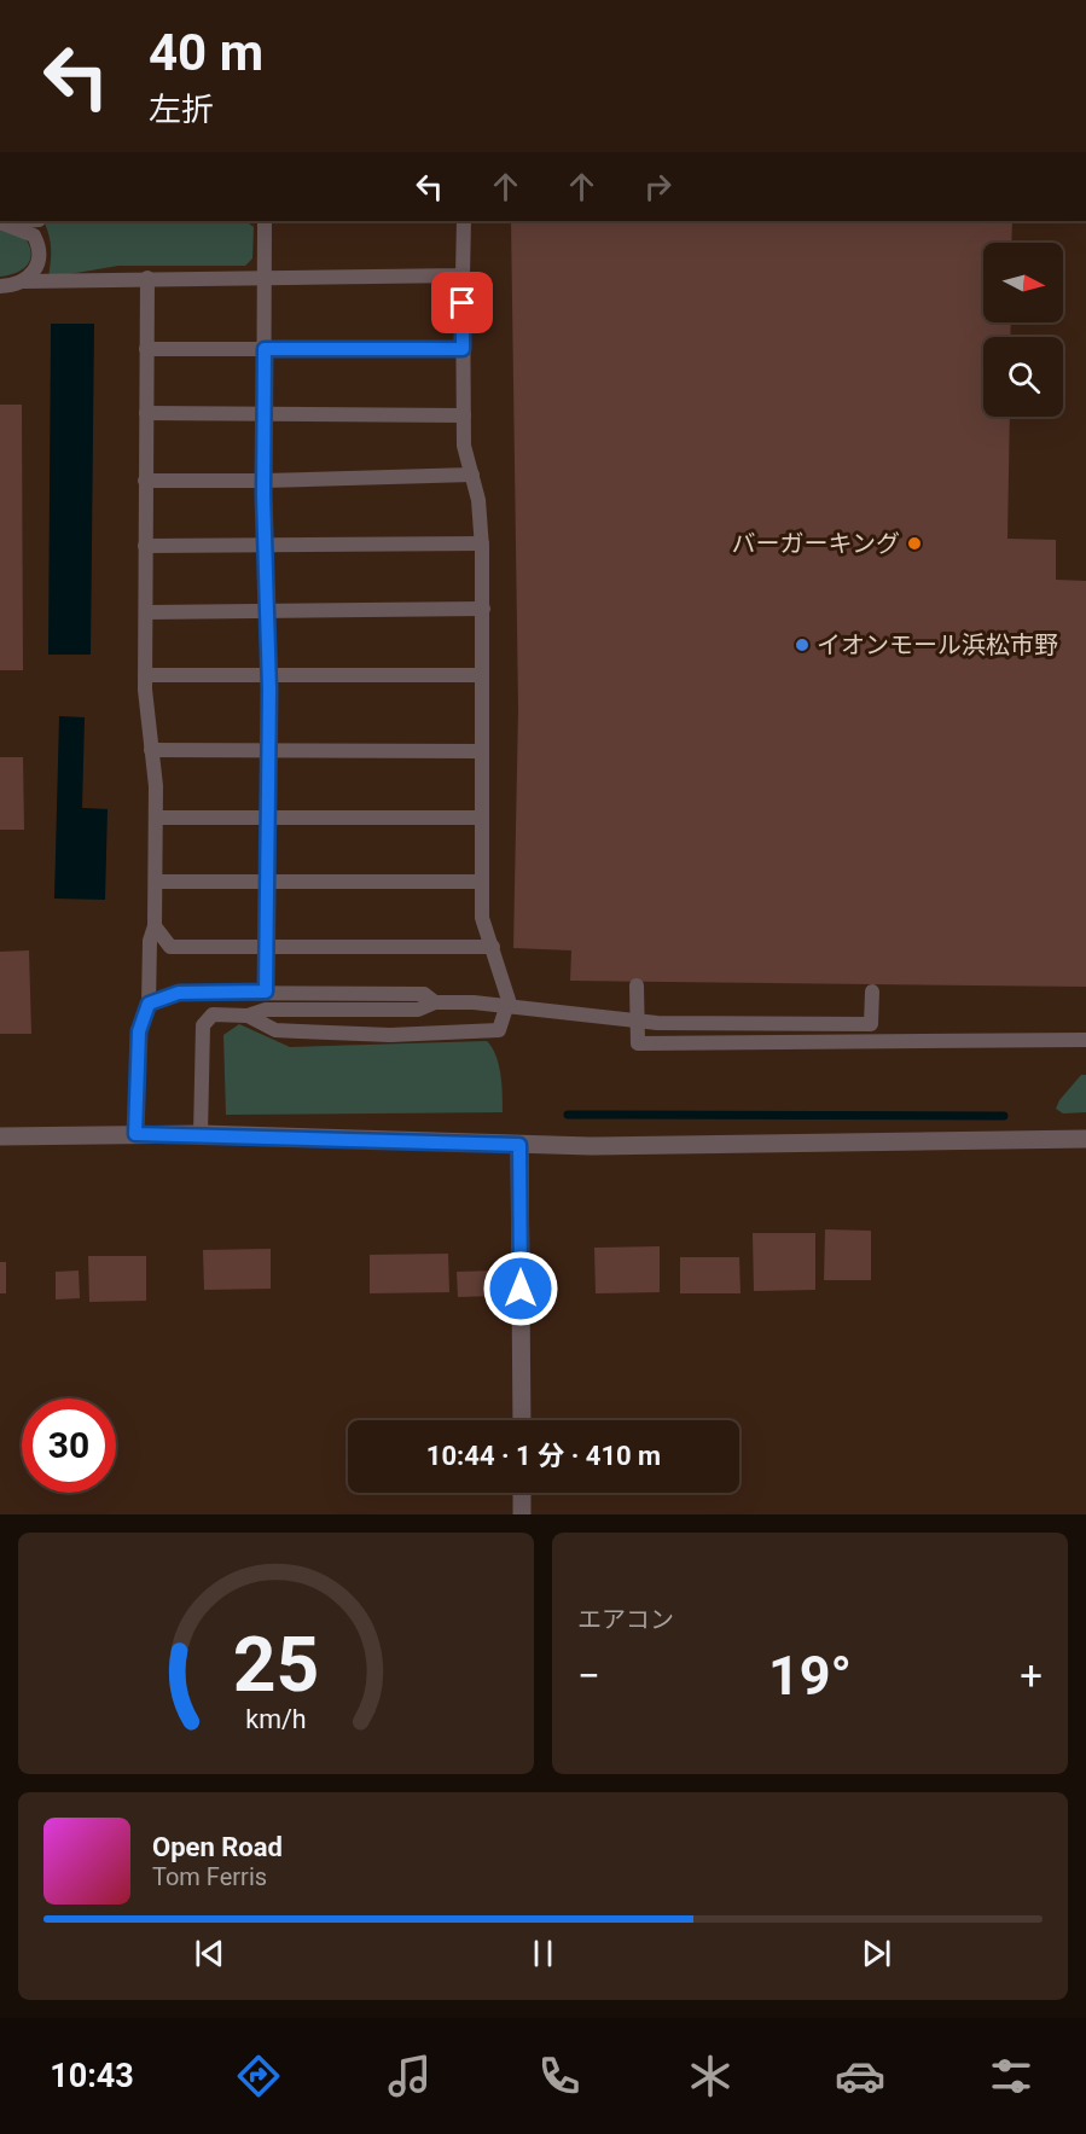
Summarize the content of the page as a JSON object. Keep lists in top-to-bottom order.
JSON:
{
  "places": ["バーガーキング", "イオンモール浜松市野"],
  "north": "right",
  "page": {
    "turn": ["40 m", "左折"],
    "limit": "30",
    "trip": "10:44 · 1 分 · 410 m",
    "tile": "エアコン",
    "heat": ["−", "19°", "+"],
    "song": ["Open Road", "Tom Ferris"],
    "tabs": "10:43",
    "gauge": ["25", "km/h"]
  }
}
